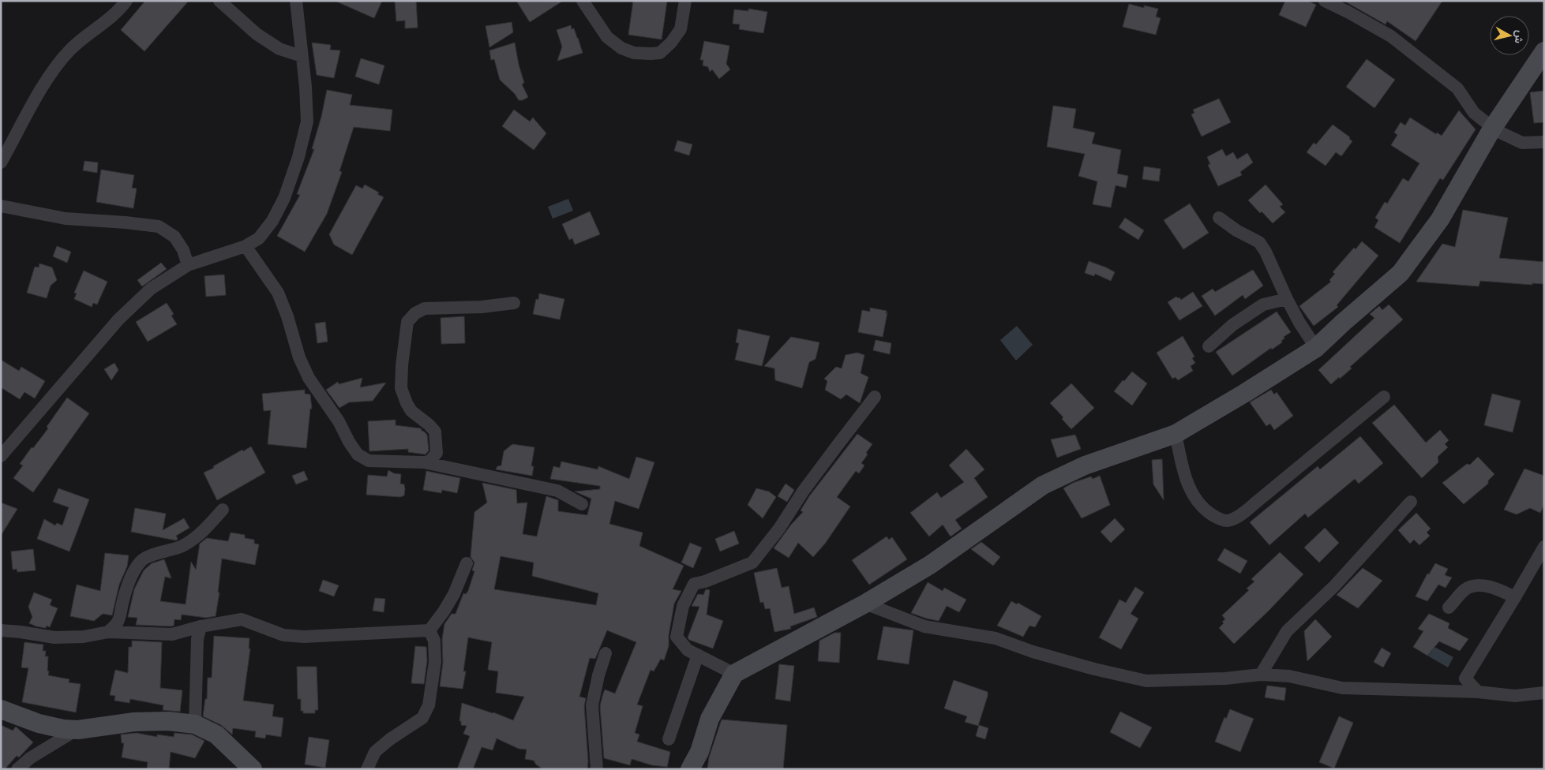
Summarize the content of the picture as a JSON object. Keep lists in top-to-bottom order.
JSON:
{
  "north": "right"
}
